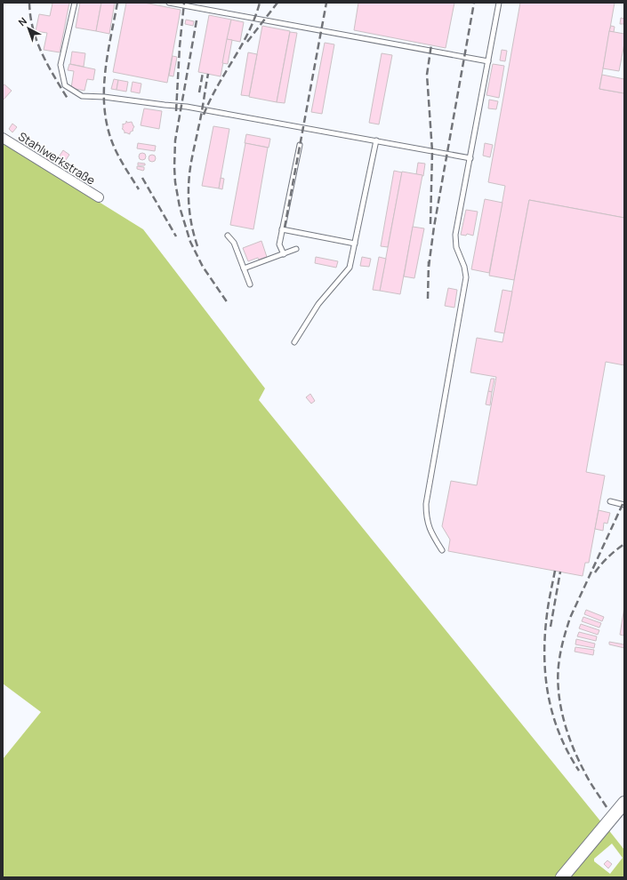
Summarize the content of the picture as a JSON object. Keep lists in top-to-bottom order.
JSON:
{
  "streets": {
    "street": ["Stahlwerkstraße"]
  },
  "north": "top left"
}
